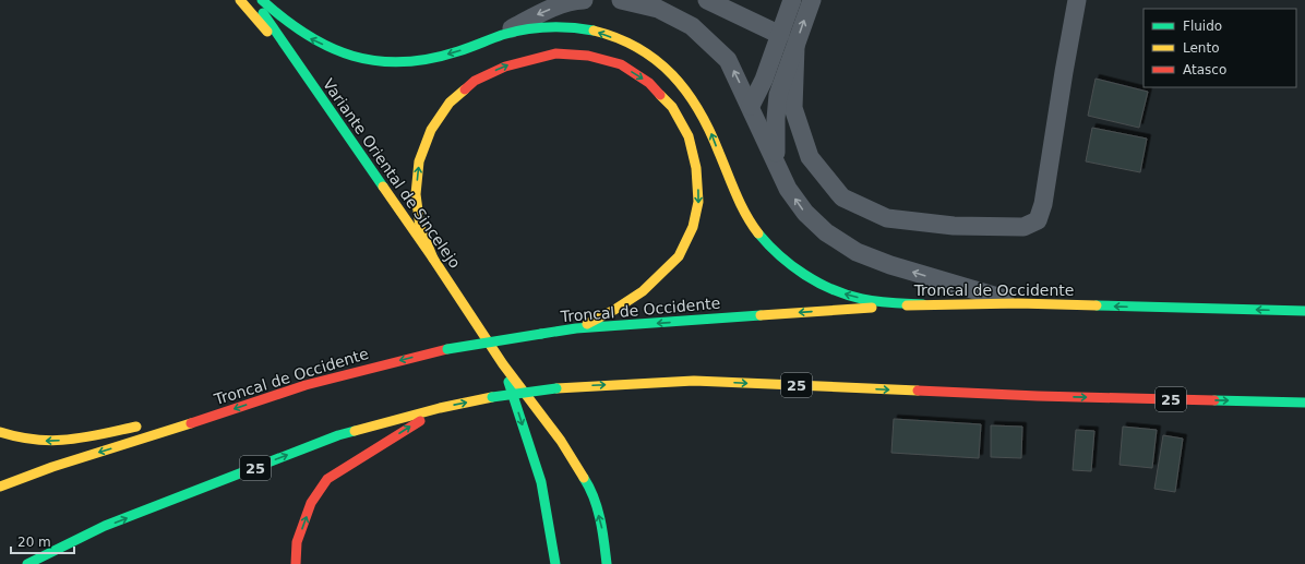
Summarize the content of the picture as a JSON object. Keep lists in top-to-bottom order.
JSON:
{
  "streets": {
    "highway": ["Variante Oriental de Sincelejo", "Troncal de Occidente", "25"]
  },
  "legend": ["Fluido", "Lento", "Atasco"],
  "scale_bar": "20 m"
}
